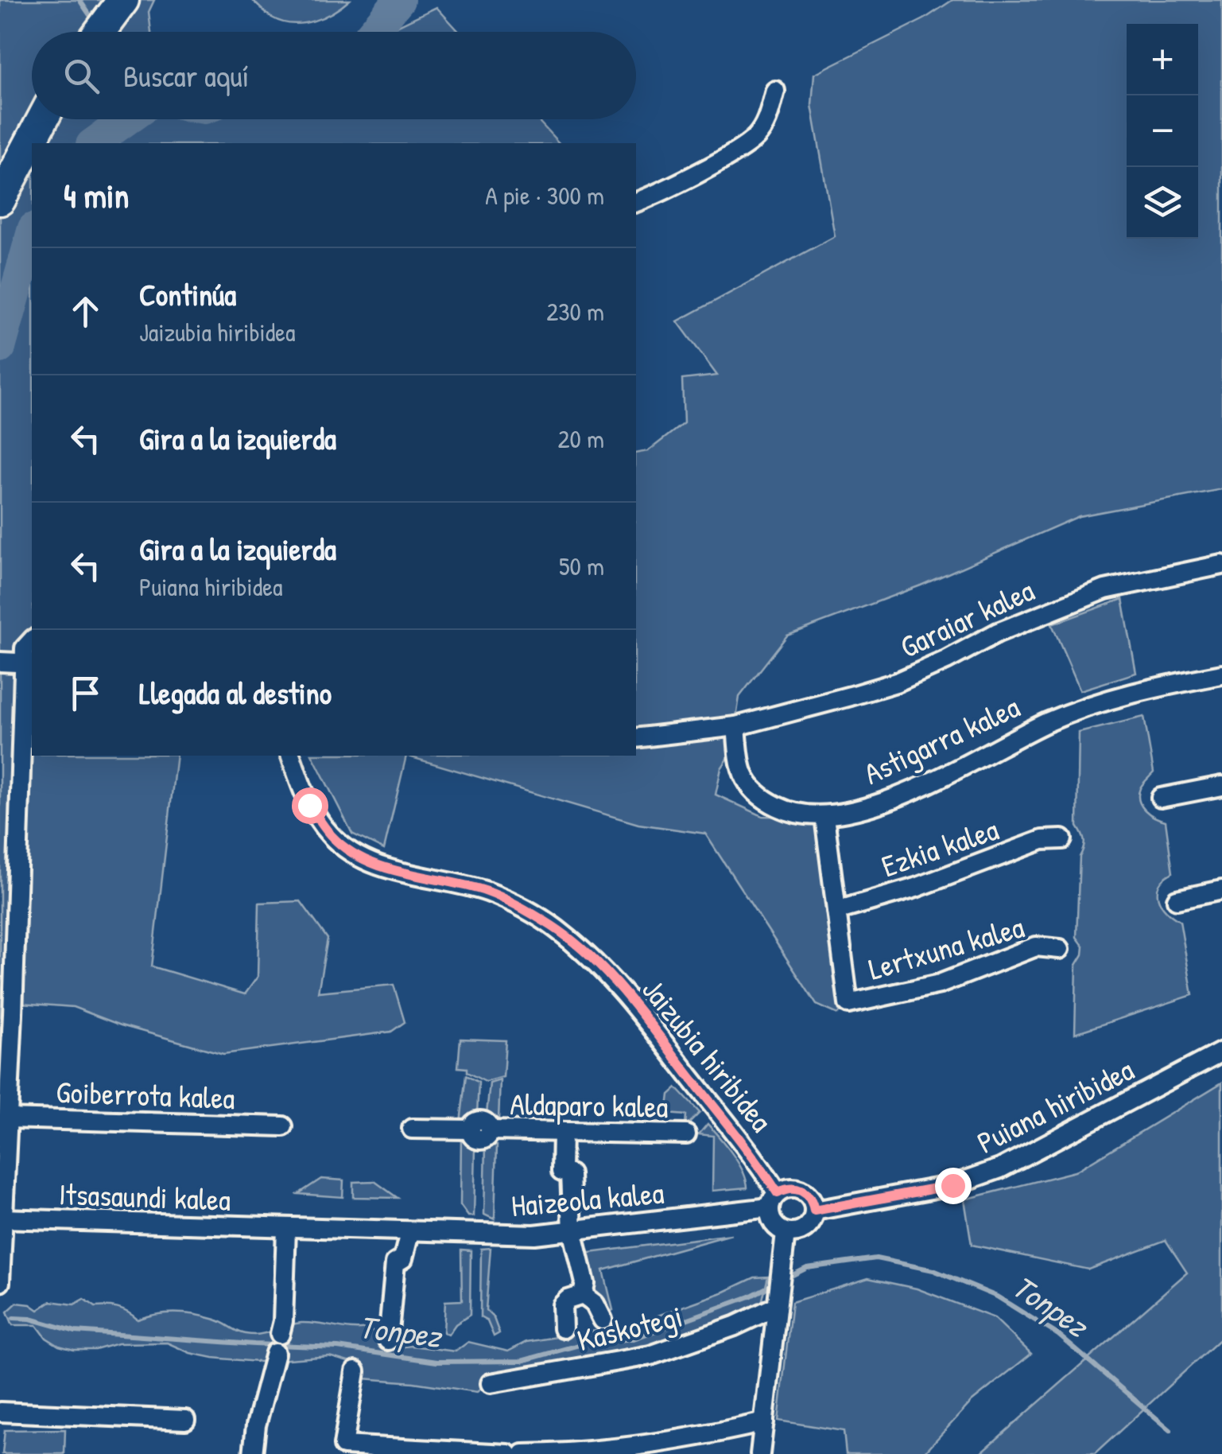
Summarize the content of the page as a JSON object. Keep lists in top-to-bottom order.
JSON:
{
  "streets": {
    "street": [
      "Garaiar kalea",
      "Astigarra kalea",
      "Ezkia kalea",
      "Lertxuna kalea",
      "Jaizubia hiribidea",
      "Goiberrota kalea",
      "Aldaparo kalea",
      "Puiana hiribidea",
      "Itsasaundi kalea",
      "Haizeola kalea",
      "Kaskotegi"
    ]
  },
  "crossings": [
    ["Garaiar kalea", "Astigarra kalea"],
    ["Ezkia kalea", "Lertxuna kalea"],
    ["Jaizubia hiribidea", "Puiana hiribidea"],
    ["Jaizubia hiribidea", "Haizeola kalea"],
    ["Puiana hiribidea", "Haizeola kalea"],
    ["Itsasaundi kalea", "Haizeola kalea"]
  ],
  "water": ["Tonpez"],
  "page": {
    "map_buttons": ["+", "−"],
    "search": "Buscar aquí",
    "heading": ["4 min", "A pie · 300 m"],
    "list": [
      ["Continúa", "Jaizubia hiribidea", "230 m"],
      ["Gira a la izquierda", "20 m"],
      ["Gira a la izquierda", "Puiana hiribidea", "50 m"],
      "Llegada al destino"
    ]
  }
}
